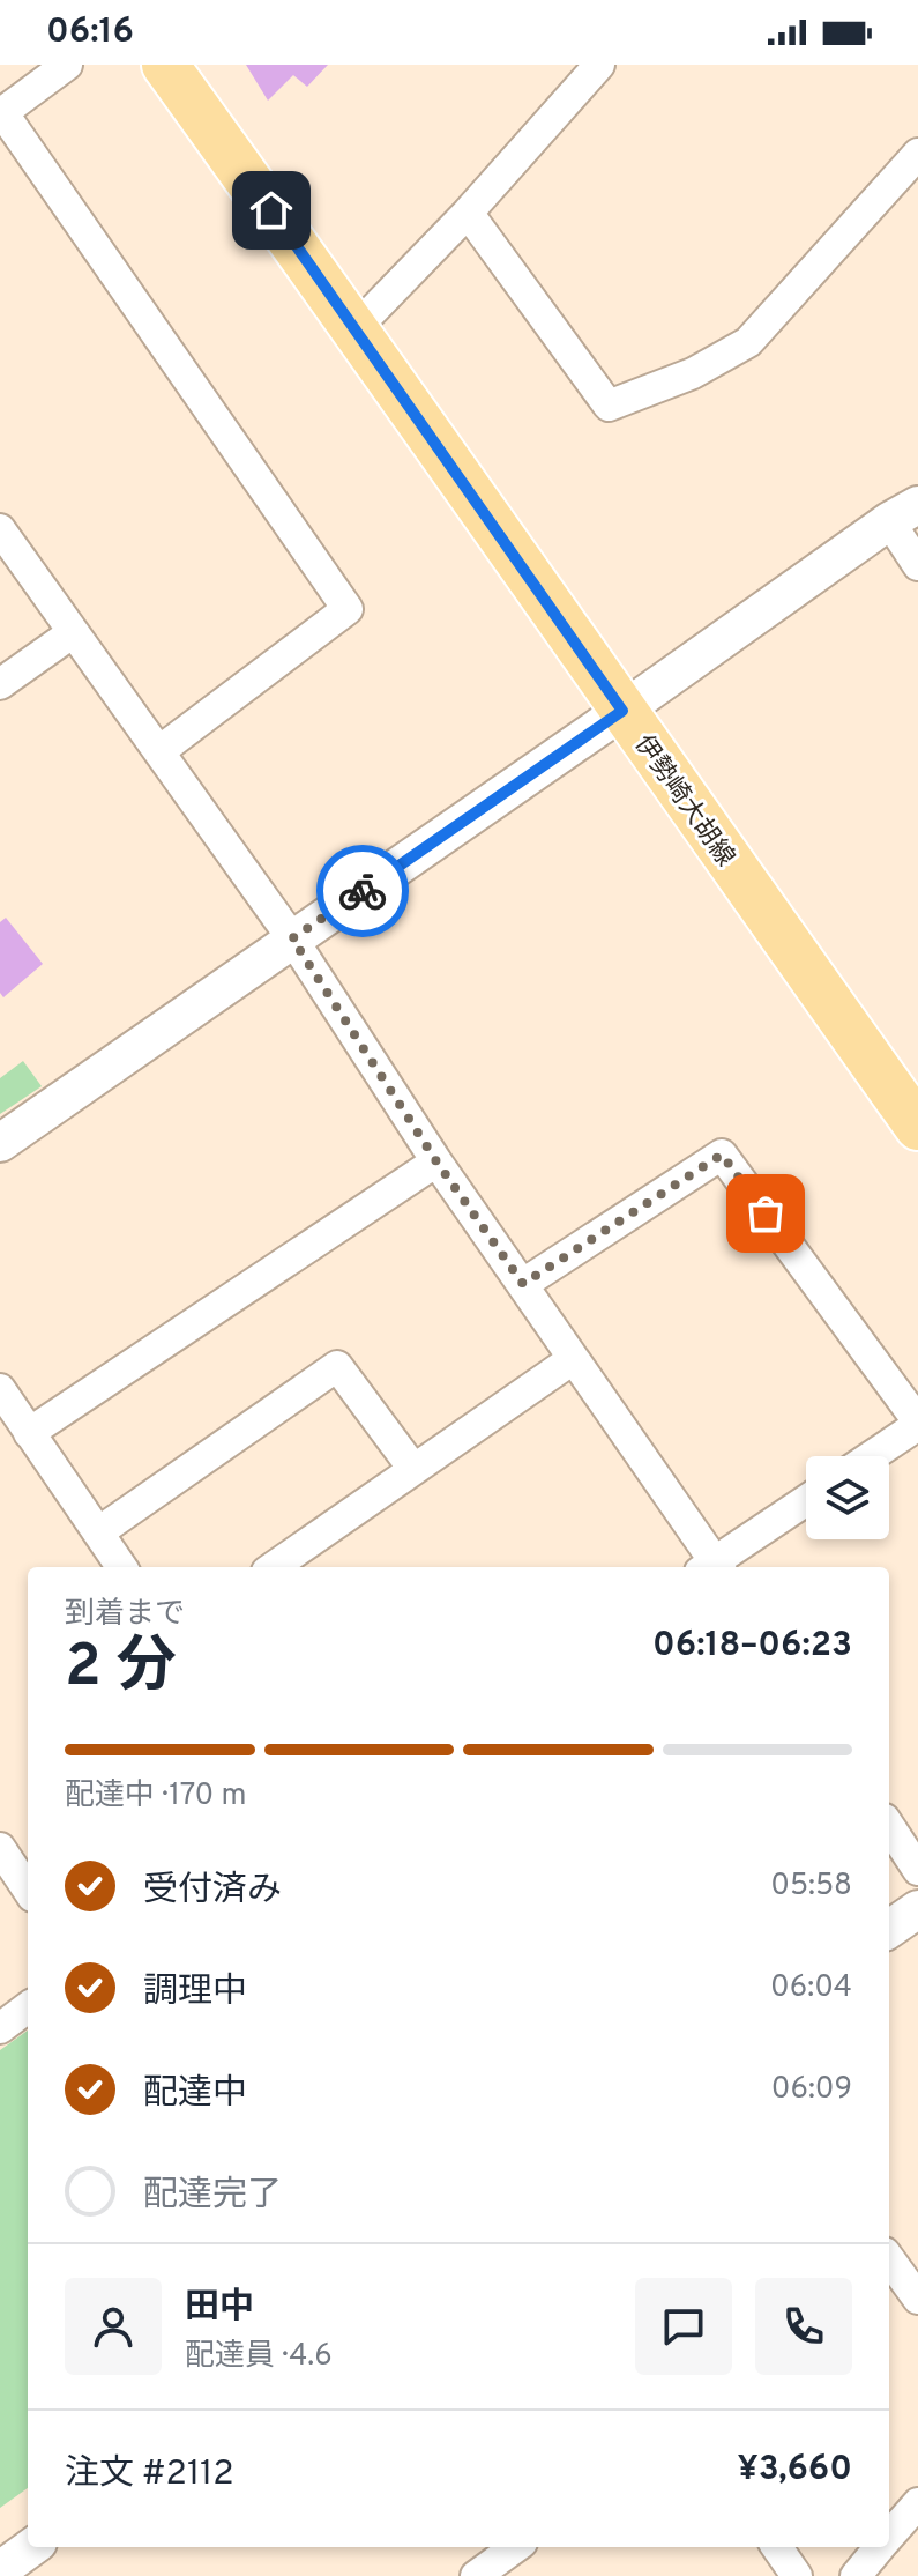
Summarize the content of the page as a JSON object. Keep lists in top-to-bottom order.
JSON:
{
  "streets": {
    "main road": ["伊勢崎大胡線"]
  },
  "page": {
    "status": "06:16",
    "heading": ["2 分", "到着まで", "06:18–06:23"],
    "panel": [
      "田中",
      "配達員 · 4.6",
      "注文 #2112",
      "¥3,660"
    ],
    "bar": "配達中 · 170 m",
    "list": [
      ["受付済み", "05:58"],
      ["調理中", "06:04"],
      ["配達中", "06:09"],
      "配達完了"
    ]
  }
}
